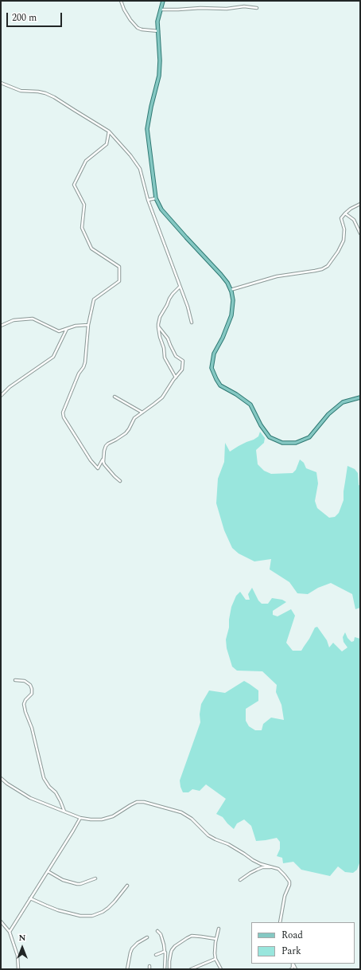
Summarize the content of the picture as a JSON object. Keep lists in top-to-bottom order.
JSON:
{
  "legend": ["Road", "Park"],
  "scale_bar": "200 m",
  "north": "top"
}
